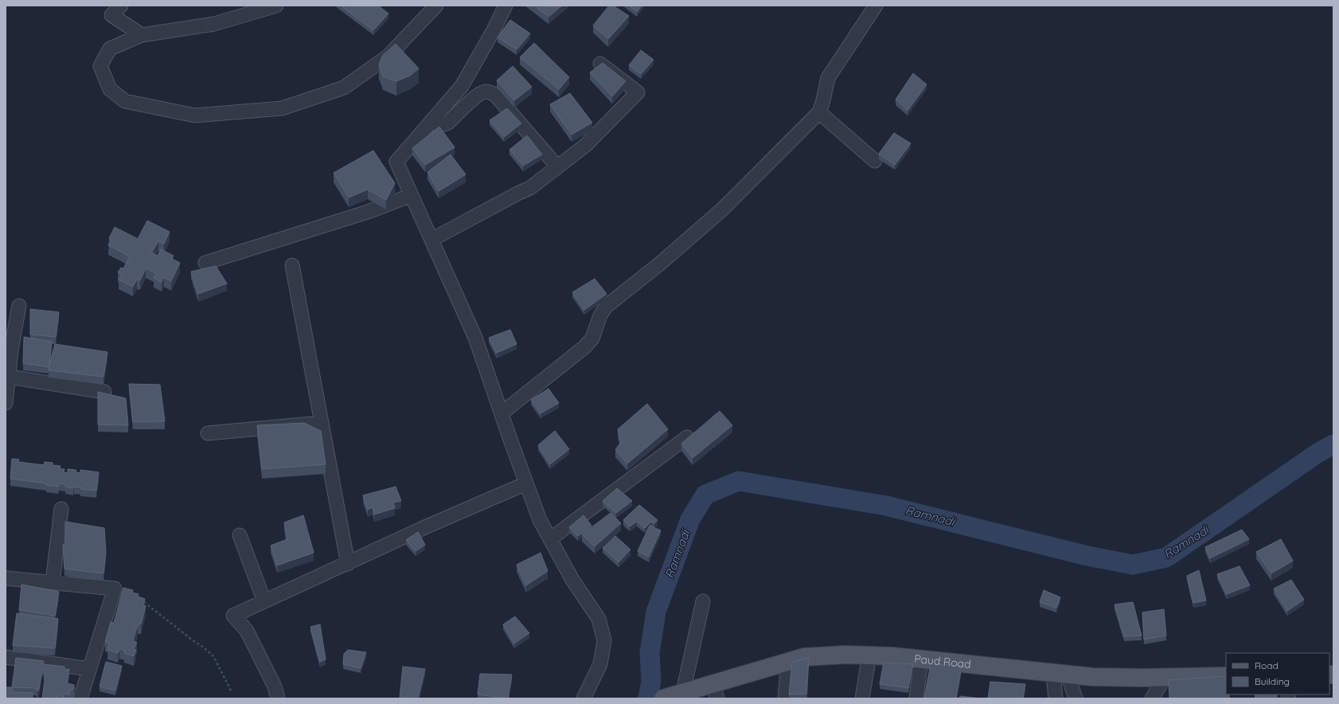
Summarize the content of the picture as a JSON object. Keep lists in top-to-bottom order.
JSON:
{
  "streets": {
    "main road": ["Paud Road"]
  },
  "water": ["Ramnadi"],
  "legend": ["Road", "Building"]
}
